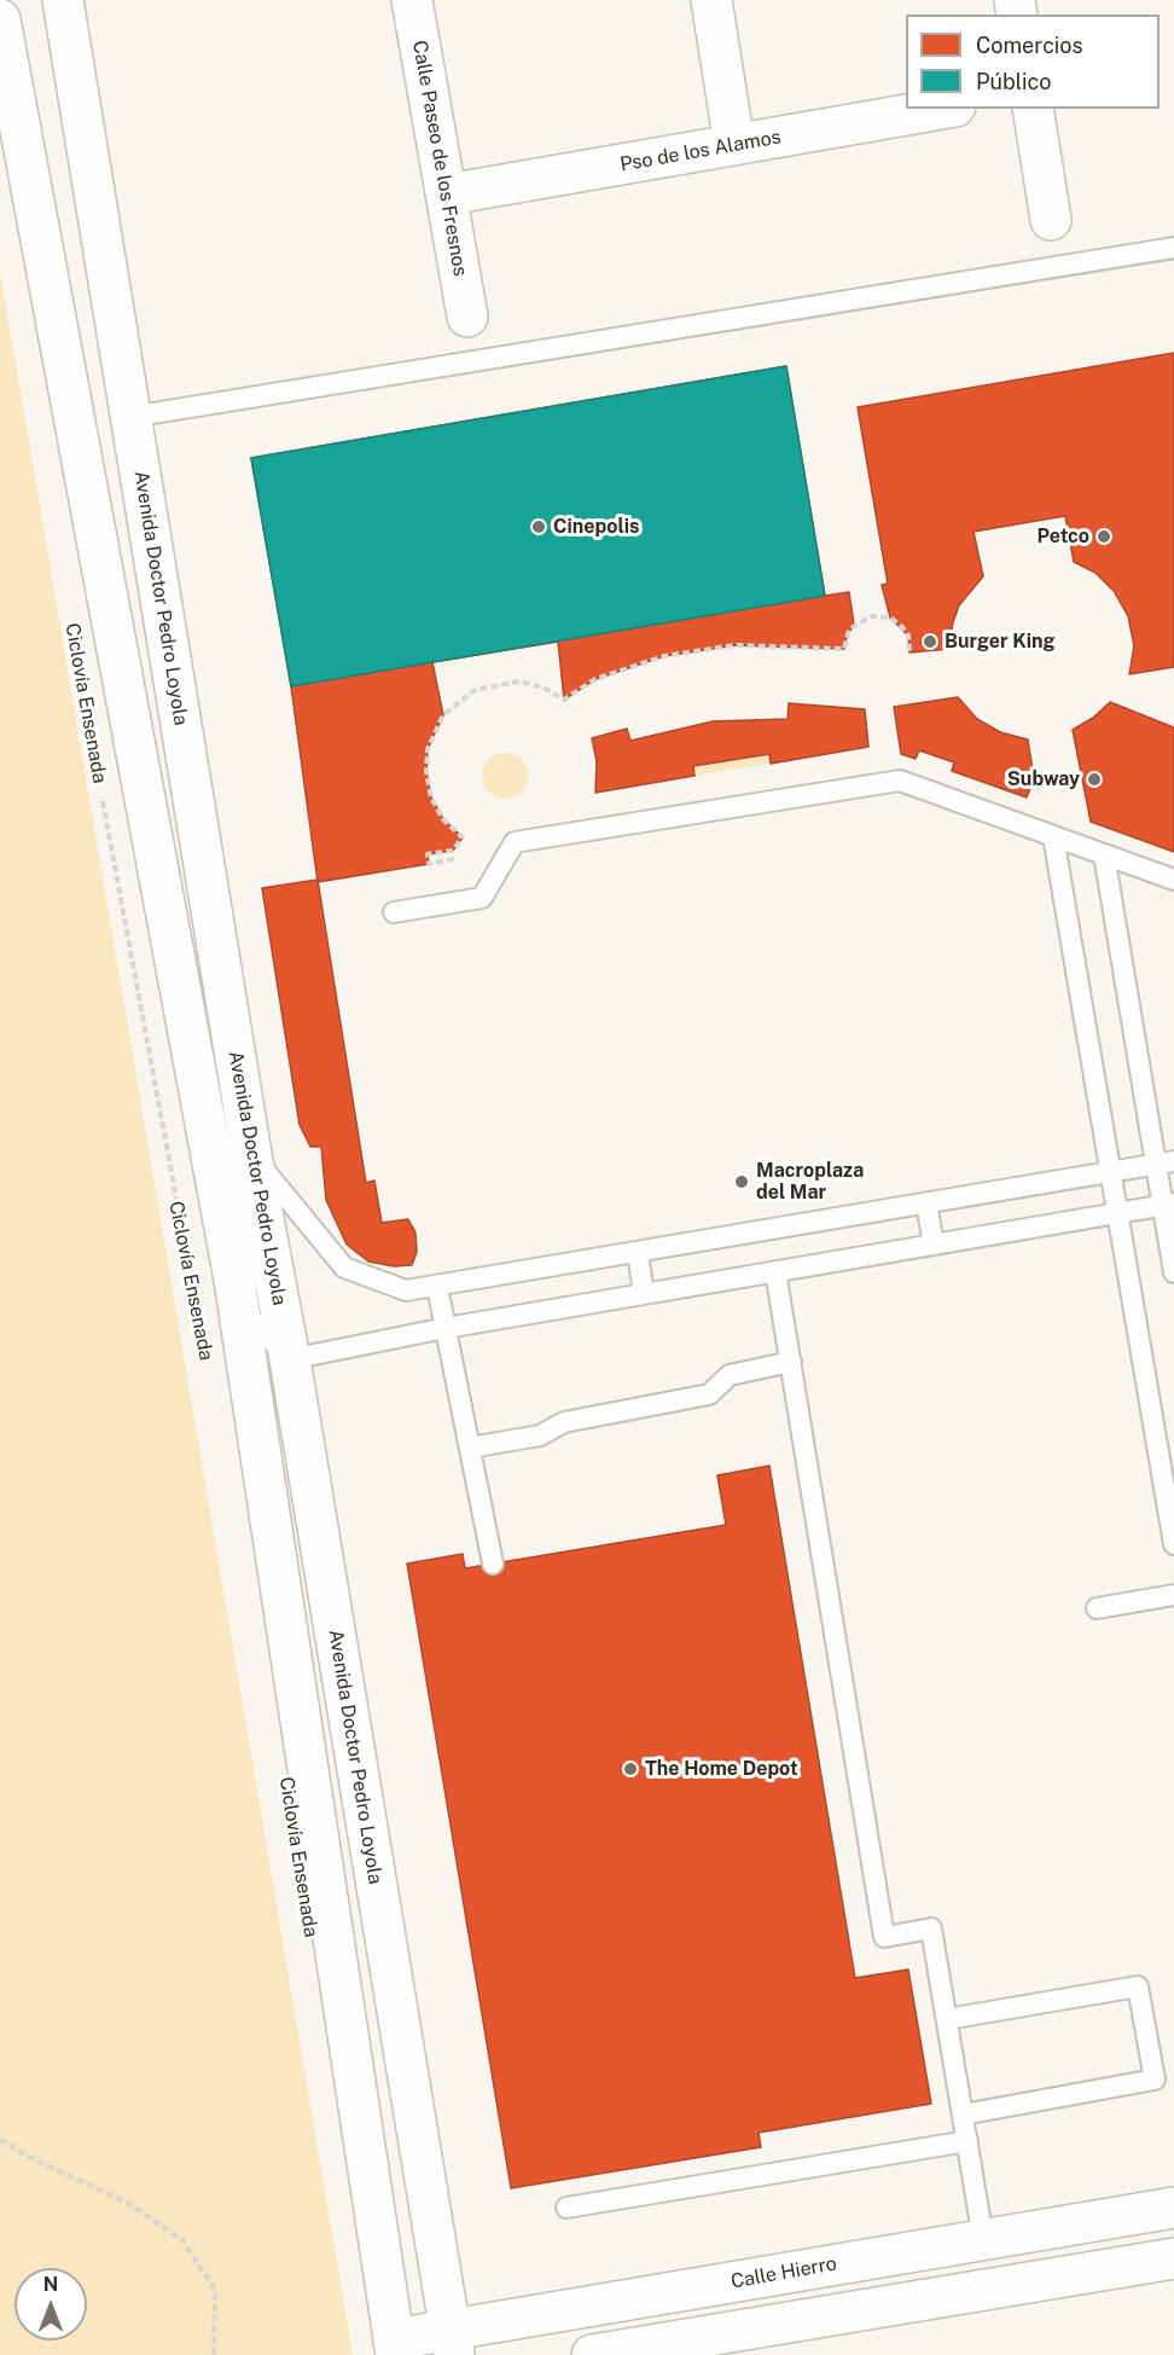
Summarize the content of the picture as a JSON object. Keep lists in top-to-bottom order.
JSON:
{
  "streets": {
    "main road": [
      "Pso de los Alamos",
      "Calle Paseo de los Fresnos",
      "Avenida Doctor Pedro Loyola",
      "Calle Hierro"
    ],
    "path": ["Ciclovía Ensenada"]
  },
  "crossings": [
    ["Pso de los Alamos", "Calle Paseo de los Fresnos"],
    ["Avenida Doctor Pedro Loyola", "Calle Hierro"]
  ],
  "places": [
    "Cinepolis",
    "Petco",
    "Burger King",
    "Subway",
    "Macroplaza del Mar",
    "The Home Depot"
  ],
  "legend": ["Comercios", "Público"],
  "north": "top"
}
